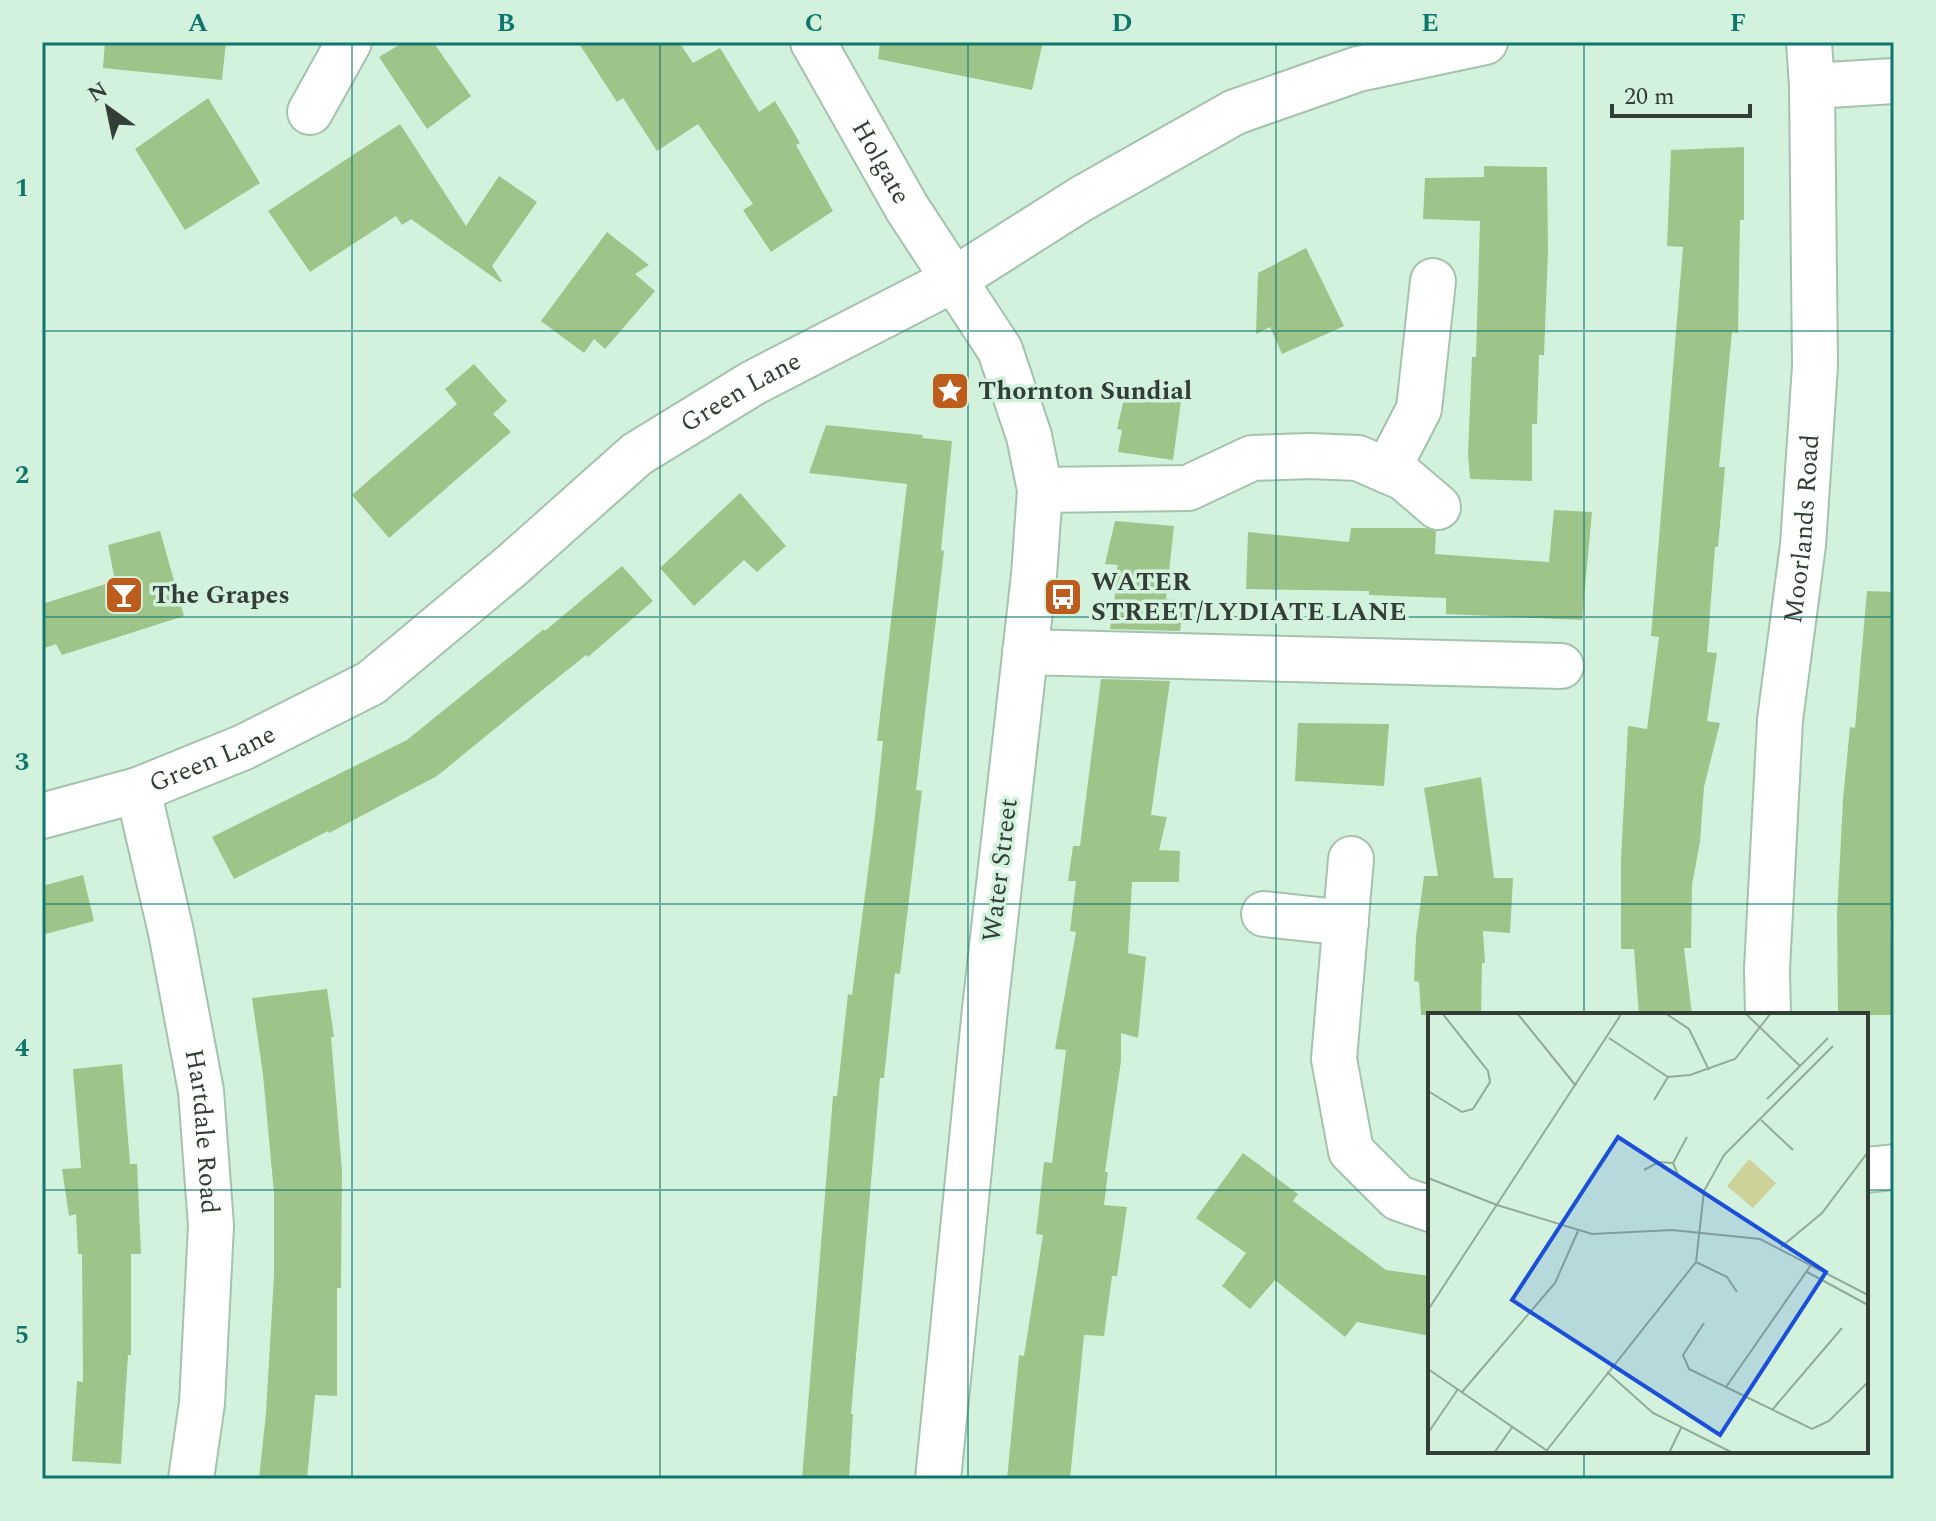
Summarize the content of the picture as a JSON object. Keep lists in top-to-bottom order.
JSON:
{
  "streets": {
    "street": [
      "Holgate",
      "Green Lane",
      "Moorlands Road",
      "Water Street",
      "Hartdale Road"
    ]
  },
  "crossings": [
    ["Holgate", "Green Lane"],
    ["Holgate", "Water Street"],
    ["Green Lane", "Water Street"],
    ["Green Lane", "Hartdale Road"]
  ],
  "places": {
    "place": ["Thornton Sundial"],
    "bar": ["The Grapes"],
    "bus stop": ["WATER STREET/LYDIATE LANE"]
  },
  "scale_bar": "20 m",
  "north": "top left",
  "grid": {
    "columns": [
      "A",
      "B",
      "C",
      "D",
      "E",
      "F"
    ],
    "rows": [
      "1",
      "2",
      "3",
      "4",
      "5"
    ]
  }
}
